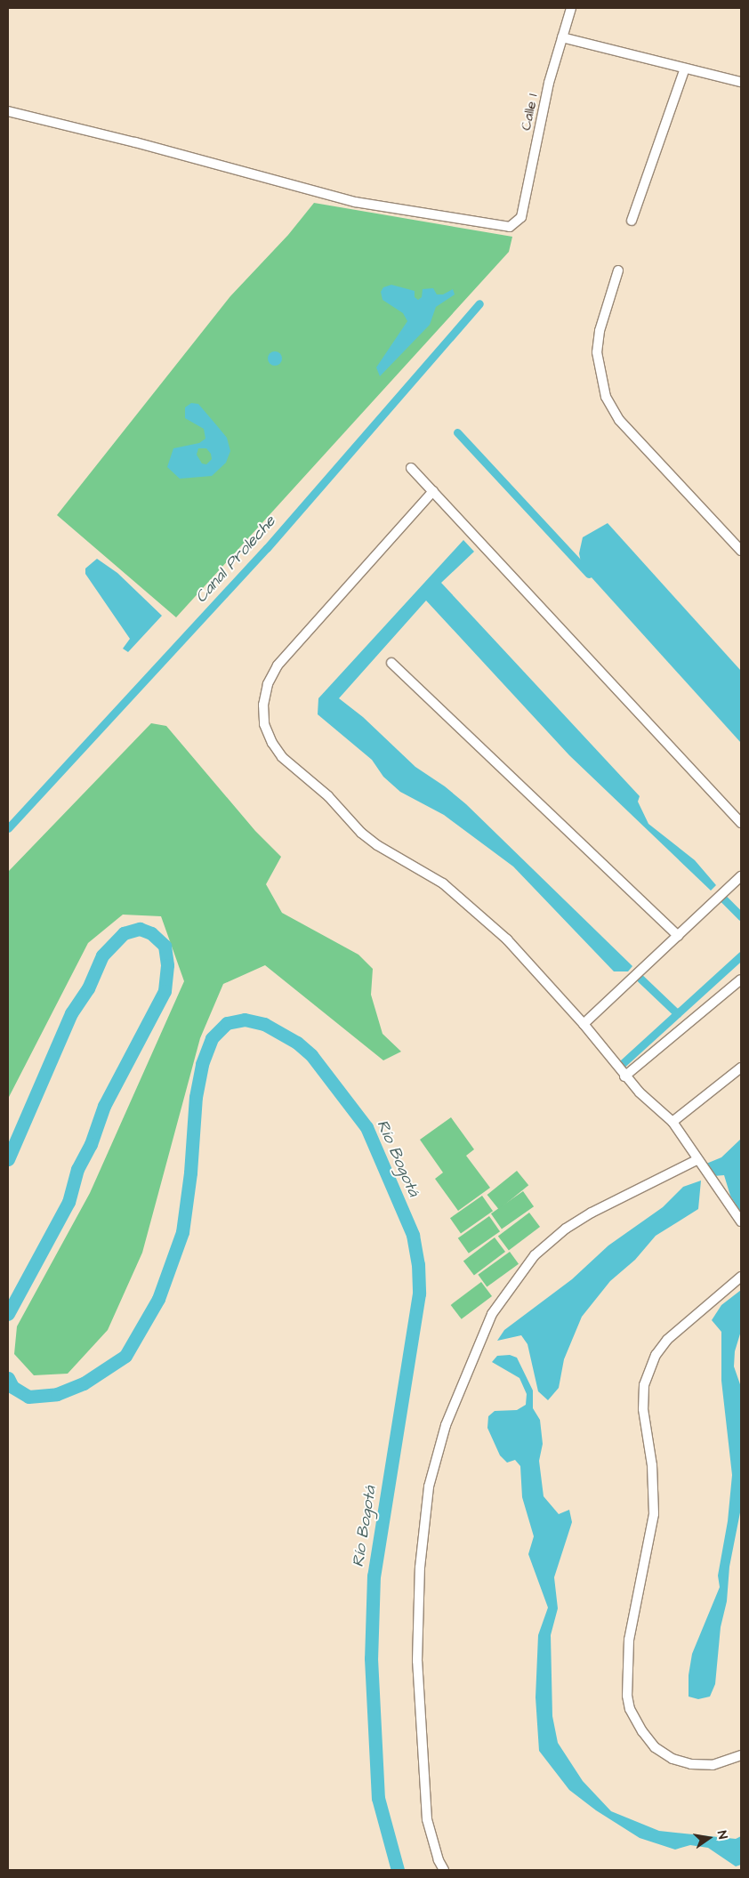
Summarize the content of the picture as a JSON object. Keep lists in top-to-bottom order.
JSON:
{
  "streets": {
    "street": ["Calle 1"]
  },
  "water": ["Canal Proleche", "Río Bogotá"],
  "north": "right"
}
